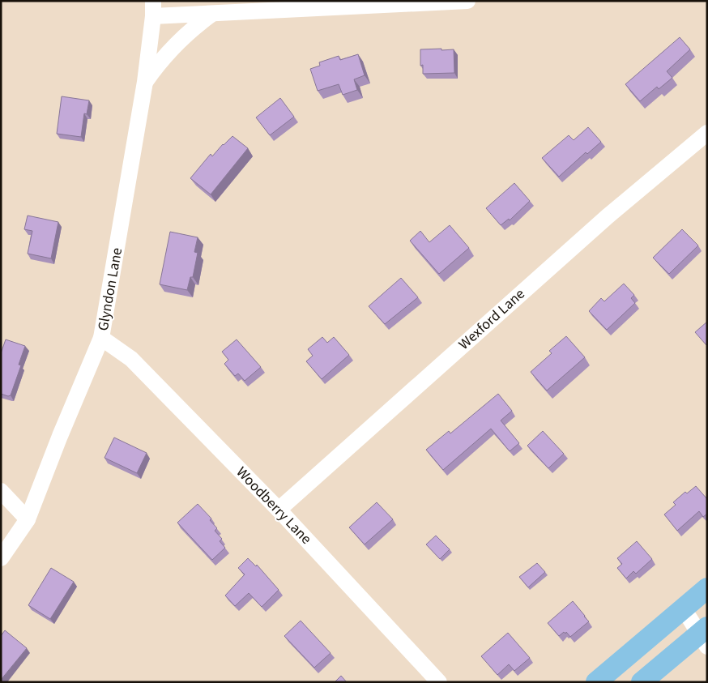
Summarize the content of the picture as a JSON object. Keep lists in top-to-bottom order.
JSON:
{
  "streets": {
    "street": ["Glyndon Lane", "Wexford Lane", "Woodberry Lane"]
  },
  "crossings": [
    ["Glyndon Lane", "Woodberry Lane"],
    ["Wexford Lane", "Woodberry Lane"]
  ]
}
